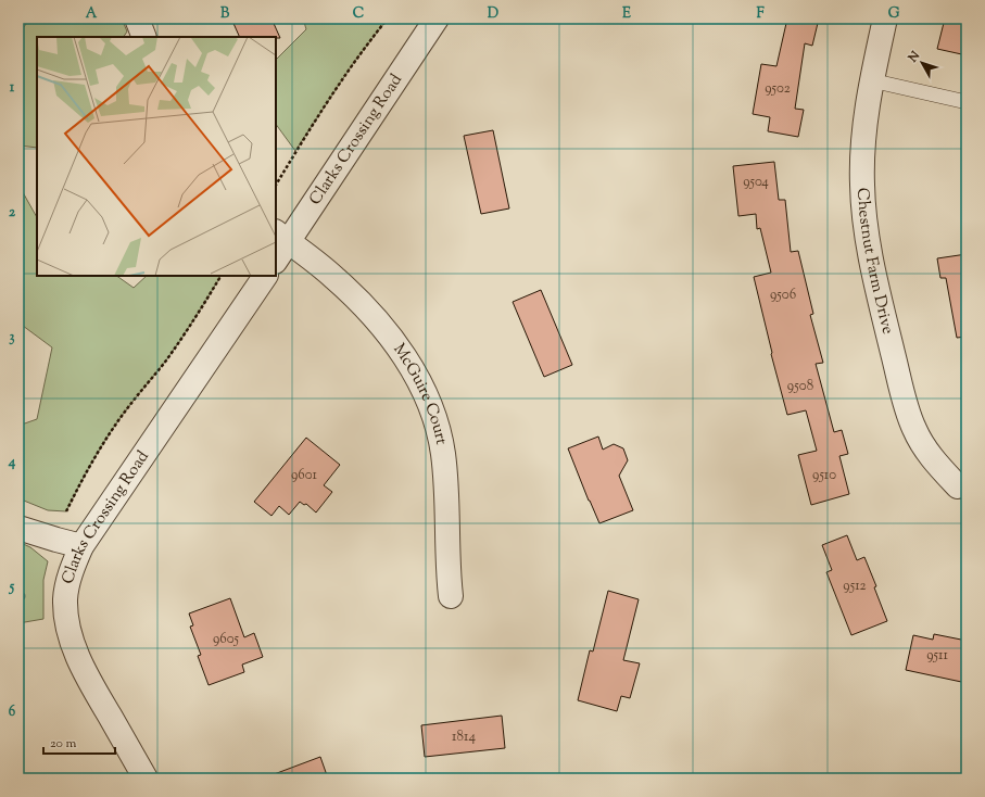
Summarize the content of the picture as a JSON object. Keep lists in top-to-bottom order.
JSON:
{
  "streets": {
    "street": ["Clarks Crossing Road", "Chestnut Farm Drive", "McGuire Court"]
  },
  "crossings": [
    ["Clarks Crossing Road", "McGuire Court"]
  ],
  "house_numbers": [
    "9502",
    "9504",
    "9506",
    "9508",
    "9601",
    "9510",
    "9512",
    "9605",
    "9511",
    "1814"
  ],
  "scale_bar": "20 m",
  "north": "top left",
  "grid": {
    "columns": [
      "A",
      "B",
      "C",
      "D",
      "E",
      "F",
      "G"
    ],
    "rows": [
      "1",
      "2",
      "3",
      "4",
      "5",
      "6"
    ]
  }
}
